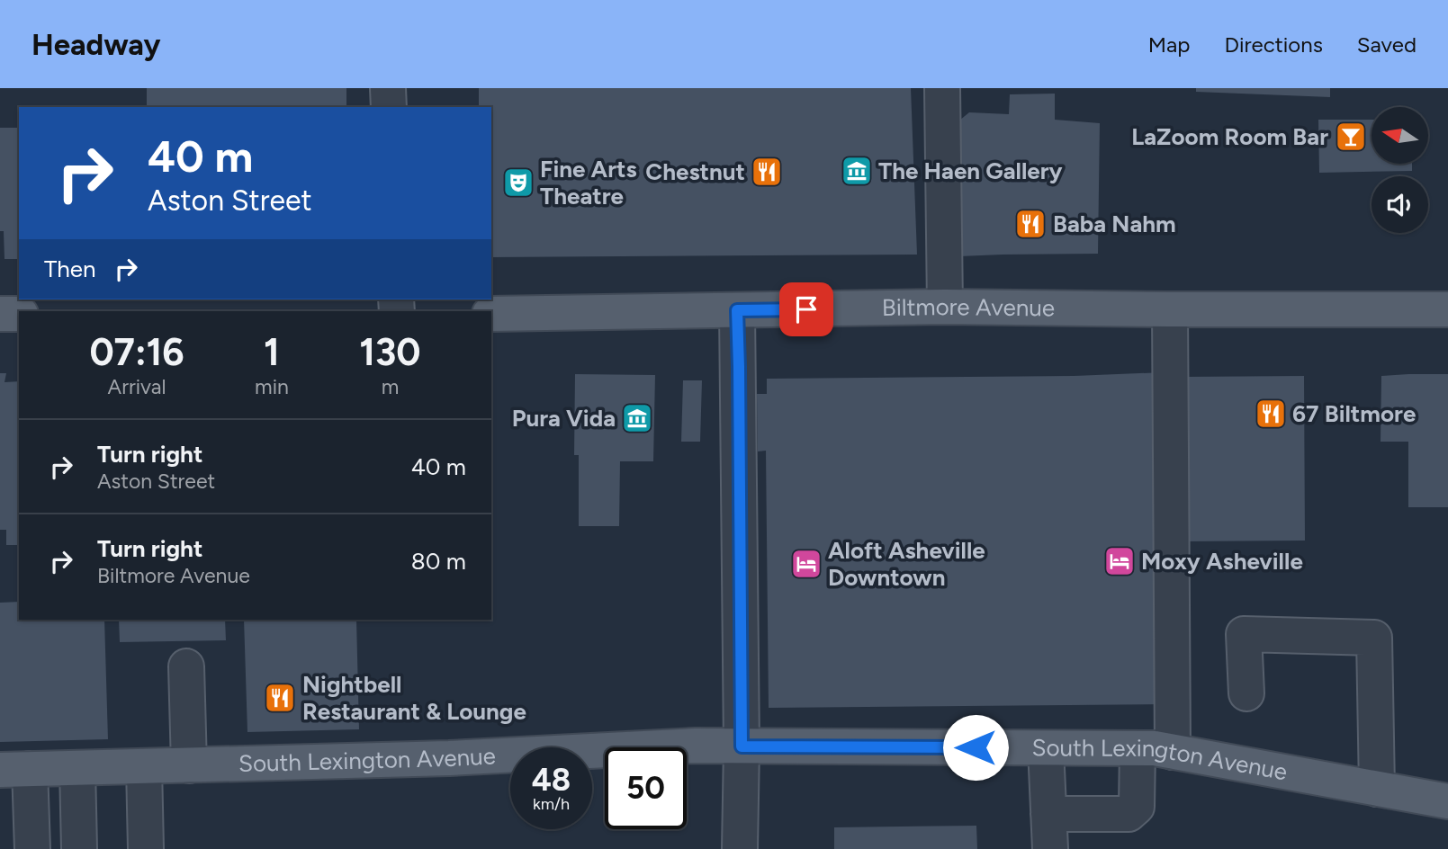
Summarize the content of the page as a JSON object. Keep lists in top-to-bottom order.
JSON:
{
  "streets": {
    "main road": ["Biltmore Avenue", "South Lexington Avenue"]
  },
  "places": {
    "bar": ["LaZoom Room Bar"],
    "museum": ["The Haen Gallery", "Pura Vida"],
    "restaurant": [
      "Chestnut",
      "Baba Nahm",
      "67 Biltmore",
      "Nightbell Restaurant & Lounge"
    ],
    "theatre": ["Fine Arts Theatre"],
    "hotel": ["Moxy Asheville", "Aloft Asheville Downtown"]
  },
  "north": "left",
  "page": {
    "header": "Headway",
    "nav": ["Map", "Directions", "Saved"],
    "turn": ["40 m", "Aston Street"],
    "then": "Then",
    "eta": [
      "07:16",
      "Arrival",
      "1",
      "min",
      "130",
      "m"
    ],
    "list": [
      {
        "name": "Turn right",
        "note": "Aston Street",
        "value": "40 m"
      },
      {
        "name": "Turn right",
        "note": "Biltmore Avenue",
        "value": "80 m"
      }
    ],
    "speed": "48 km/h",
    "limit": "50"
  }
}
